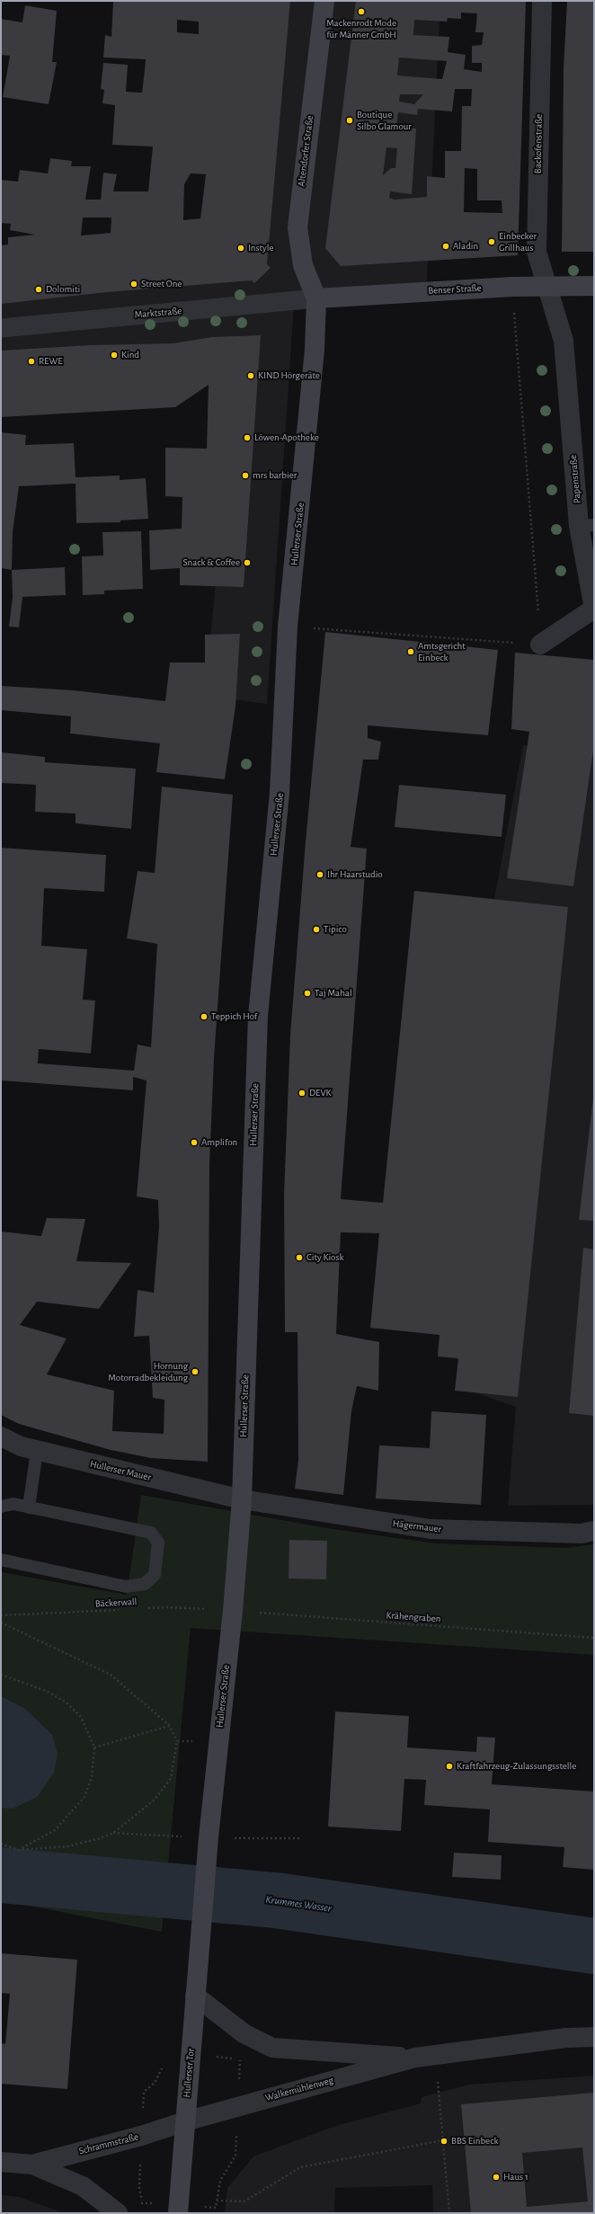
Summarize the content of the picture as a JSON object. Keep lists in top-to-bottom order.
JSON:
{
  "streets": {
    "main road": [
      "Altendorfer Straße",
      "Benser Straße",
      "Hullerser Straße",
      "Hullerser Tor"
    ],
    "street": [
      "Backofenstraße",
      "Marktstraße",
      "Papenstraße",
      "Hullerser Mauer",
      "Hägermauer",
      "Walkemühlenweg",
      "Schrammstraße"
    ],
    "path": ["Bäckerwall", "Krähengraben"]
  },
  "crossings": [
    ["Backofenstraße", "Benser Straße"],
    ["Backofenstraße", "Papenstraße"],
    ["Altendorfer Straße", "Benser Straße"],
    ["Altendorfer Straße", "Marktstraße"],
    ["Altendorfer Straße", "Hullerser Straße"],
    ["Benser Straße", "Marktstraße"],
    ["Benser Straße", "Papenstraße"],
    ["Benser Straße", "Hullerser Straße"],
    ["Marktstraße", "Hullerser Straße"],
    ["Hullerser Straße", "Hullerser Mauer"],
    ["Hullerser Straße", "Hägermauer"],
    ["Hullerser Straße", "Bäckerwall"],
    ["Hullerser Straße", "Krähengraben"],
    ["Hullerser Straße", "Hullerser Tor"],
    ["Hullerser Mauer", "Hägermauer"],
    ["Bäckerwall", "Krähengraben"],
    ["Hullerser Tor", "Walkemühlenweg"],
    ["Hullerser Tor", "Schrammstraße"],
    ["Walkemühlenweg", "Schrammstraße"]
  ],
  "water": ["Krummes Wasser"],
  "places": [
    "Mackenrodt Mode für Männer GmbH",
    "Boutique Silbo Glamour",
    "Einbecker Grillhaus",
    "Aladin",
    "Instyle",
    "Street One",
    "Dolomiti",
    "Kind",
    "REWE",
    "KIND Hörgeräte",
    "Löwen-Apotheke",
    "mrs barbier",
    "Snack & Coffee",
    "Amtsgericht Einbeck",
    "Ihr Haarstudio",
    "Tipico",
    "Taj Mahal",
    "Teppich Hof",
    "DEVK",
    "Amplifon",
    "City Kiosk",
    "Hornung Motorradbekleidung",
    "Kraftfahrzeug-Zulassungsstelle",
    "BBS Einbeck",
    "Haus 1"
  ]
}
